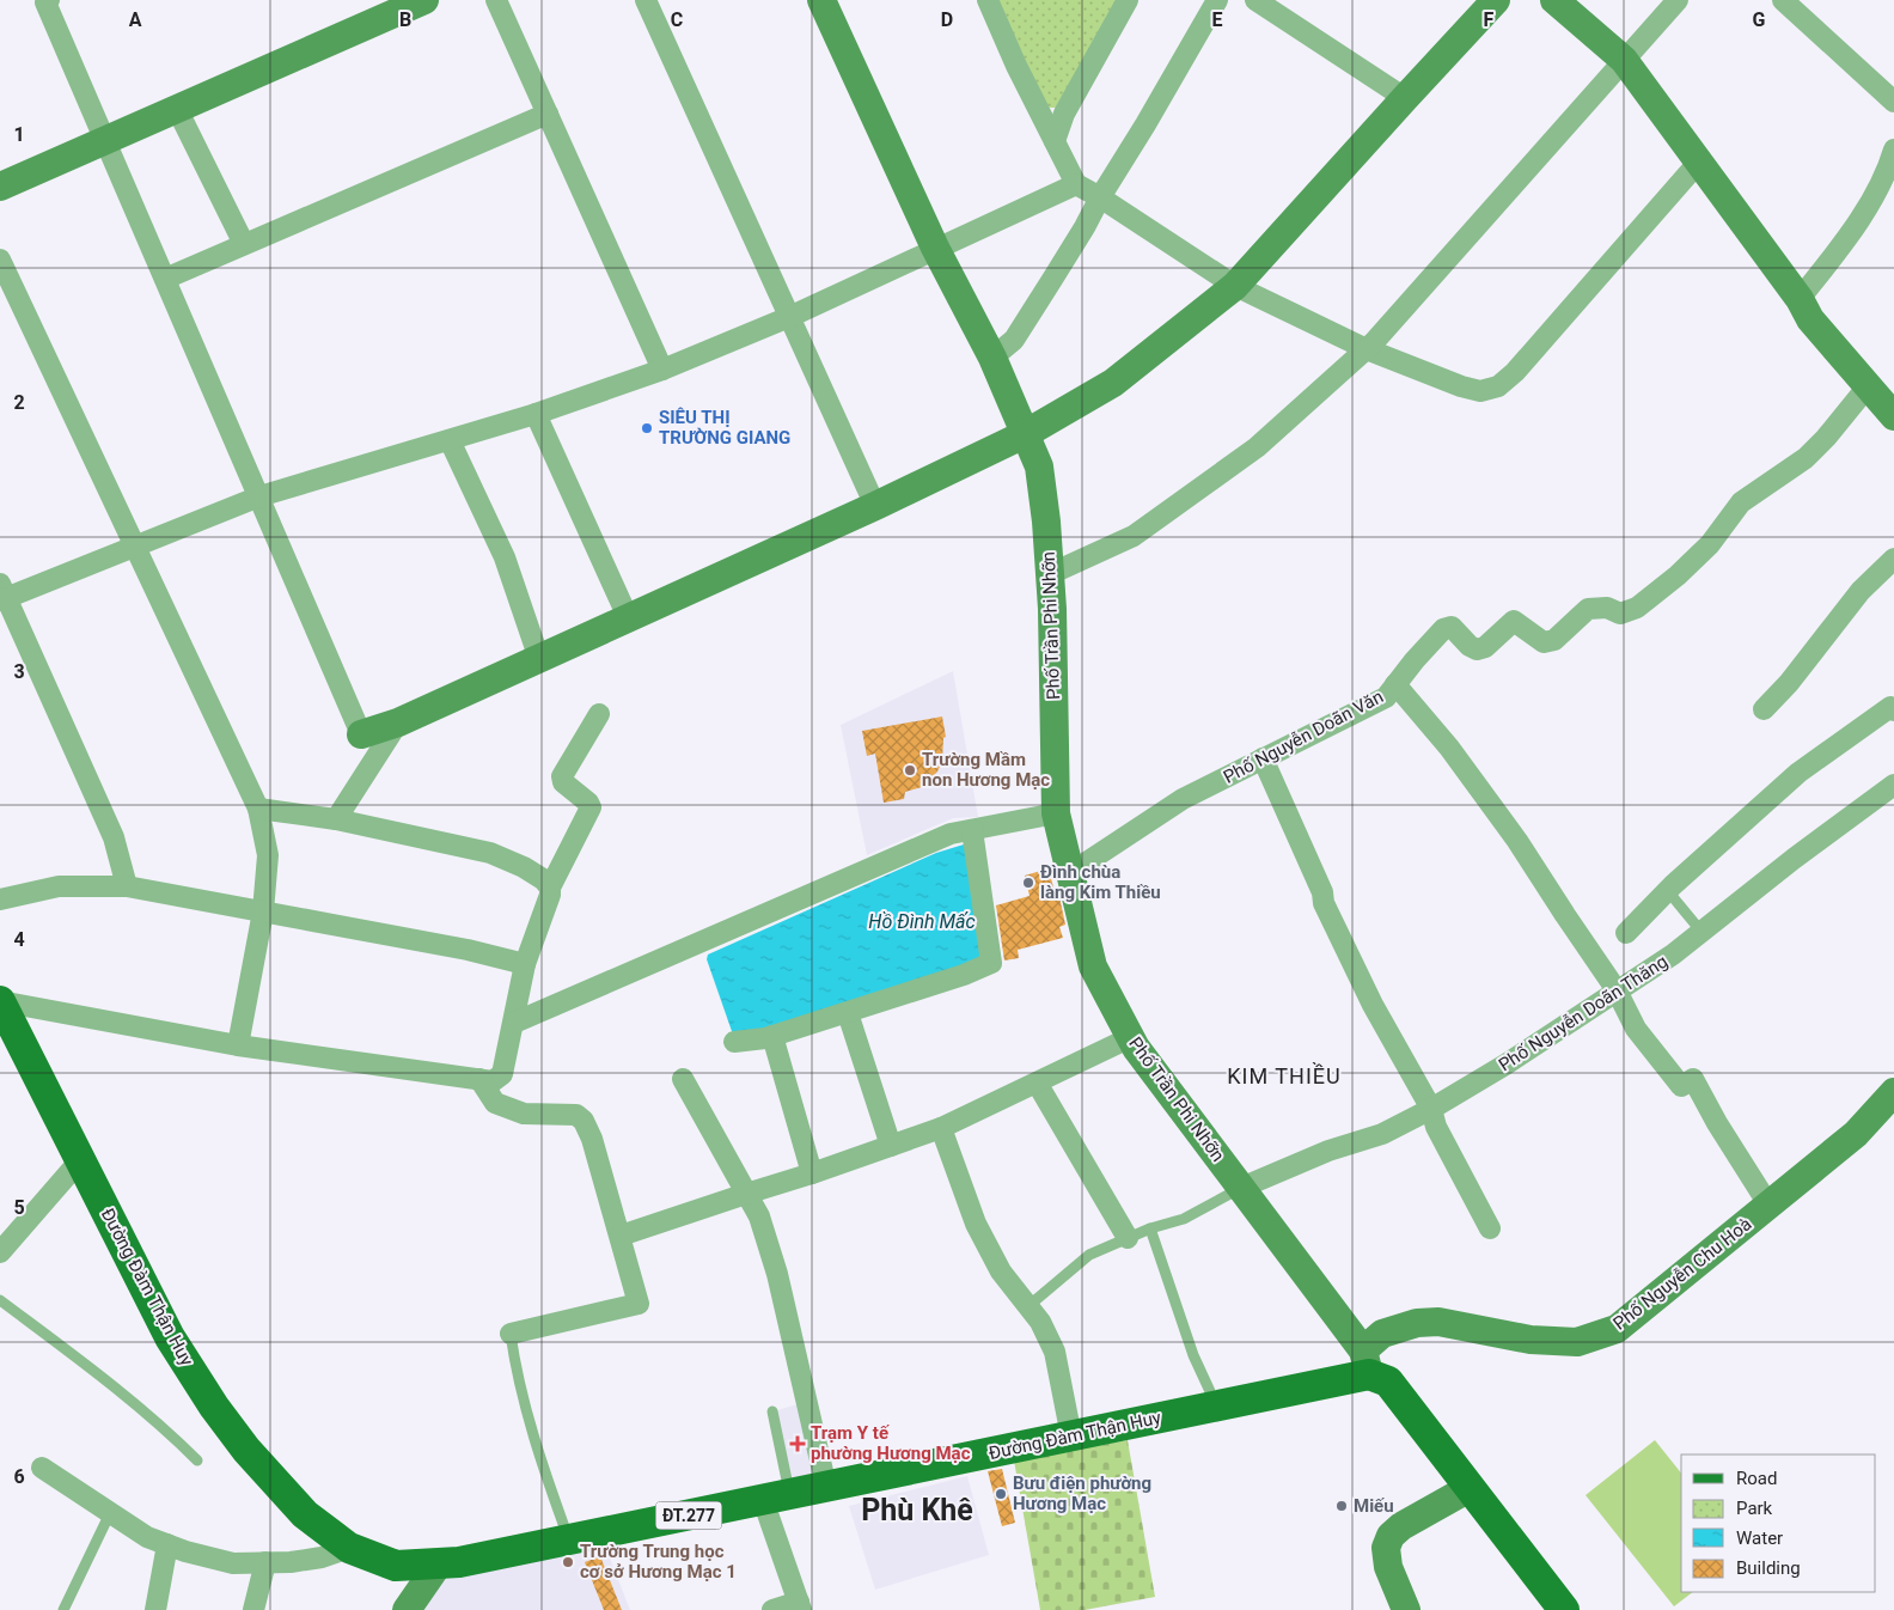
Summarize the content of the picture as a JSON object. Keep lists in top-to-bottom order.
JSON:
{
  "streets": {
    "main road": ["Đường Đàm Thận Huy", "ĐT.277"],
    "street": [
      "Phố Trần Phi Nhỡn",
      "Phố Nguyễn Doãn Văn",
      "Phố Nguyễn Doãn Thăng",
      "Phố Nguyễn Chu Hoà"
    ]
  },
  "crossings": [
    ["Phố Trần Phi Nhỡn", "Phố Nguyễn Doãn Văn"],
    ["Phố Trần Phi Nhỡn", "Phố Nguyễn Doãn Thăng"],
    ["Phố Trần Phi Nhỡn", "Phố Nguyễn Chu Hoà"],
    ["Phố Trần Phi Nhỡn", "Đường Đàm Thận Huy"],
    ["Phố Nguyễn Chu Hoà", "Đường Đàm Thận Huy"]
  ],
  "districts": ["KIM THIỀU", "Phù Khê"],
  "water": ["Hồ Đình Mấc"],
  "places": {
    "other": [
      "SIÊU THỊ TRƯỜNG GIANG",
      "Trường Mầm non Hương Mạc",
      "Đình chùa làng Kim Thiều",
      "Bưu điện phường Hương Mạc",
      "Miếu",
      "Trường Trung học cơ sở Hương Mạc 1"
    ],
    "health": ["Trạm Y tế phường Hương Mạc"]
  },
  "legend": [
    "Road",
    "Park",
    "Water",
    "Building"
  ],
  "grid": {
    "columns": [
      "A",
      "B",
      "C",
      "D",
      "E",
      "F",
      "G"
    ],
    "rows": [
      "1",
      "2",
      "3",
      "4",
      "5",
      "6"
    ]
  }
}
